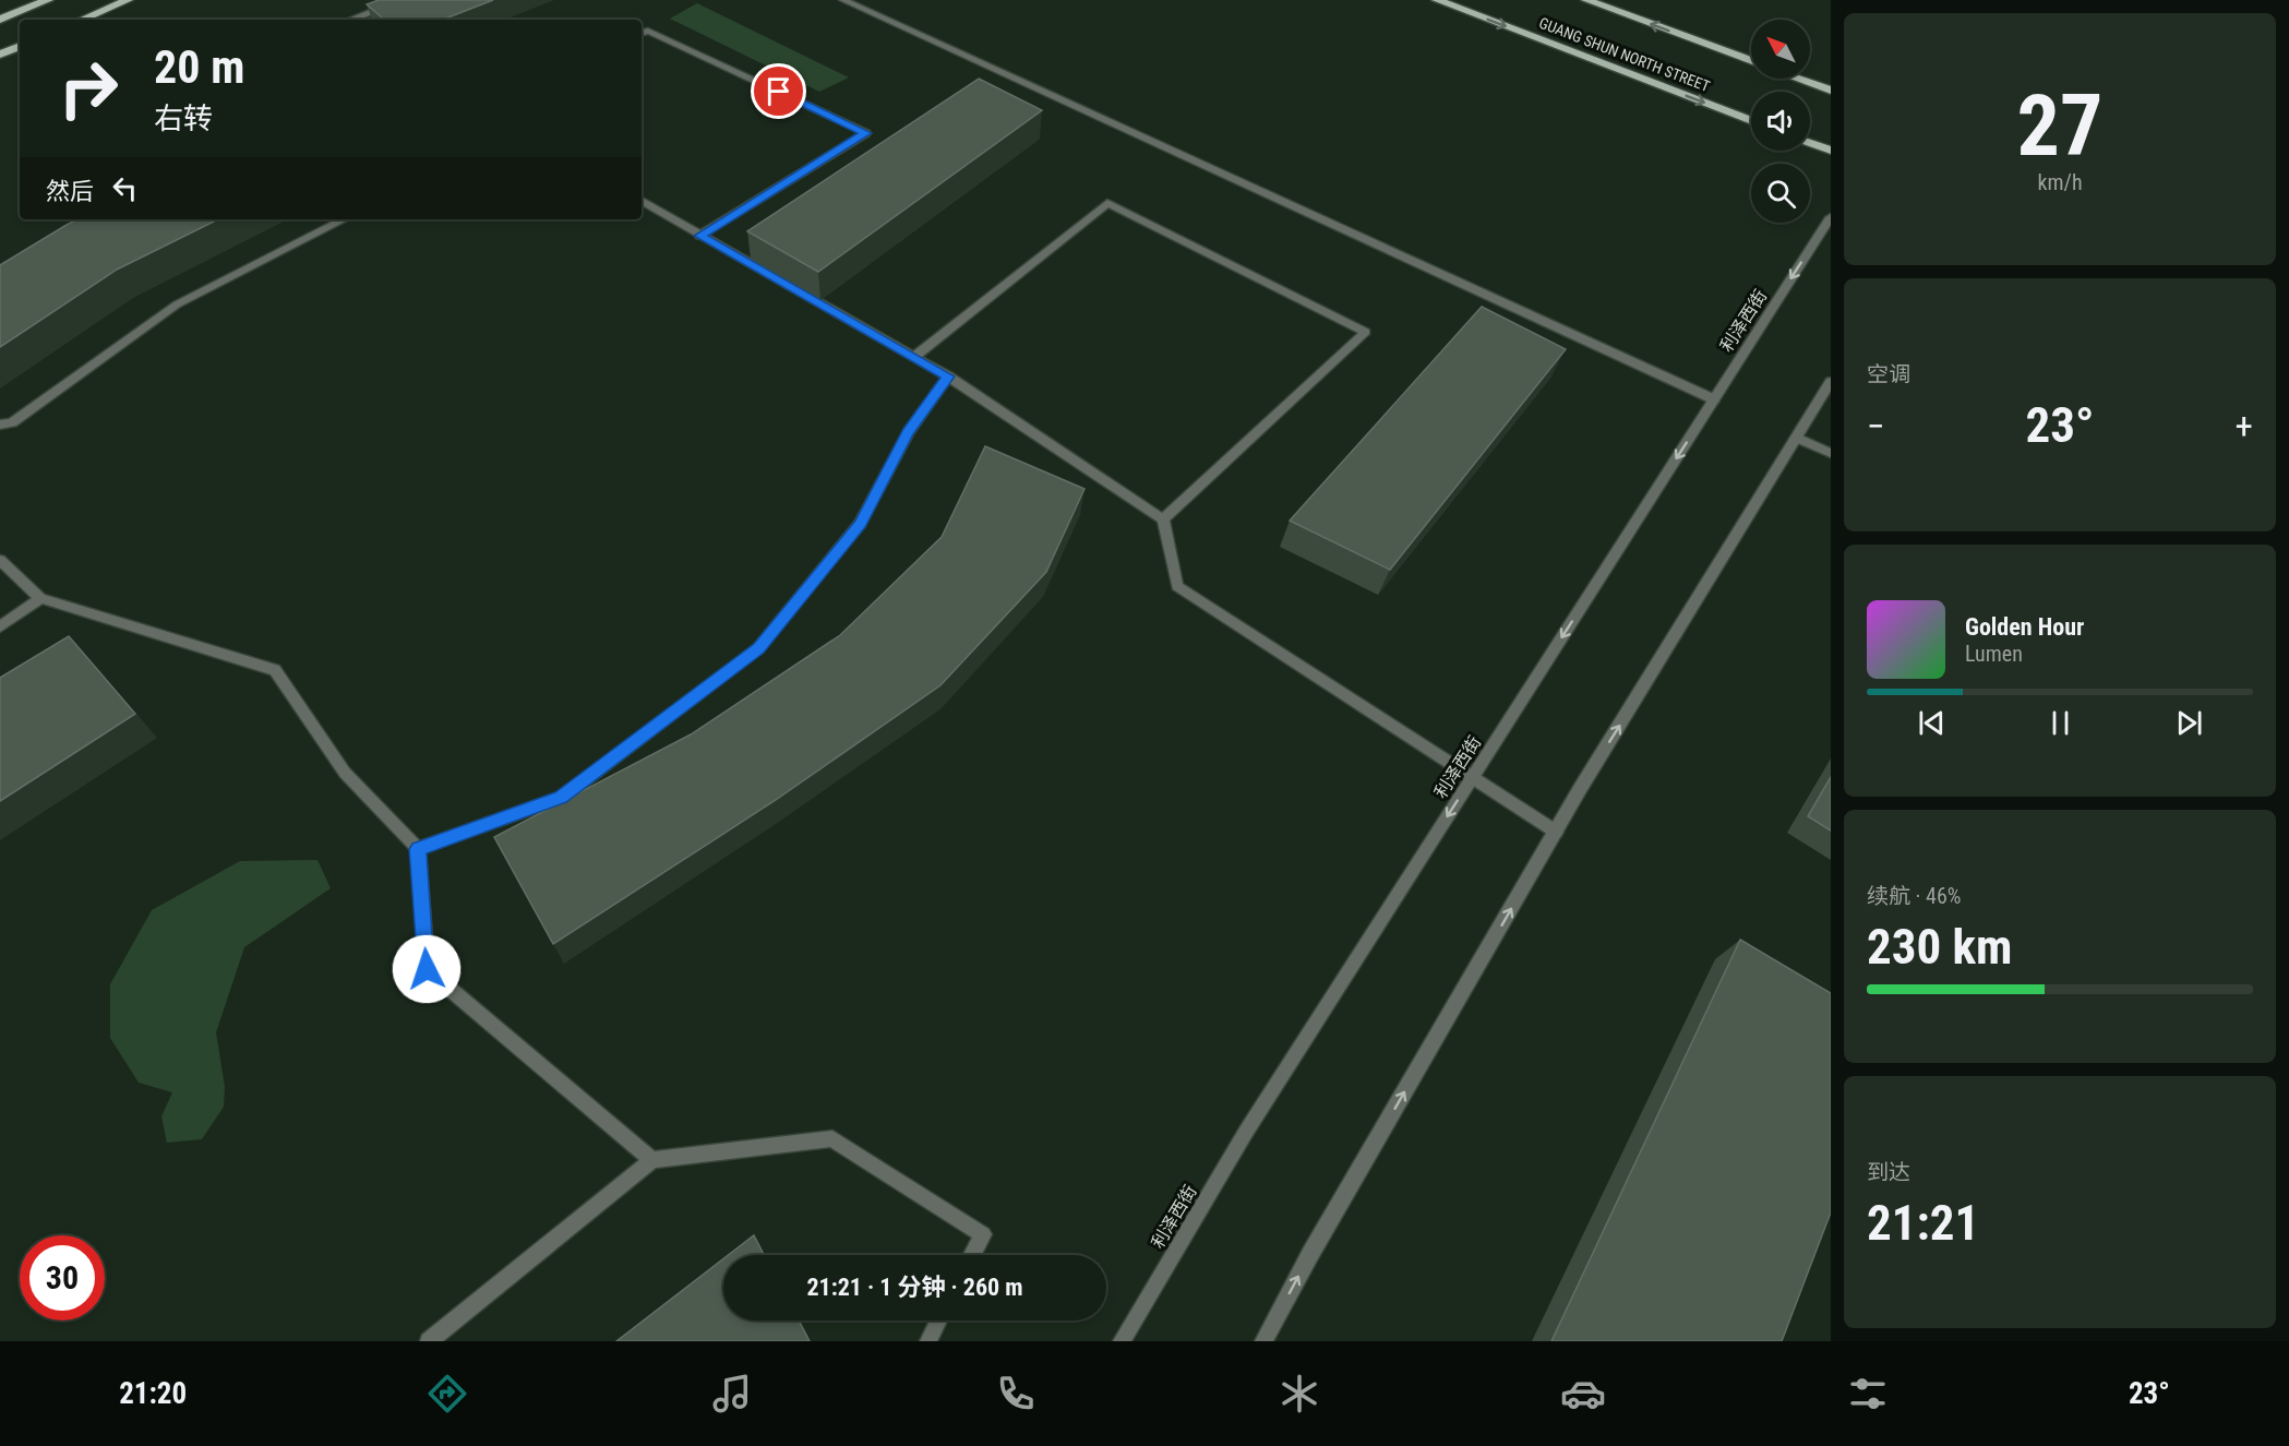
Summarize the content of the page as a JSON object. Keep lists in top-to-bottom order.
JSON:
{
  "streets": {
    "main road": ["GUANG SHUN NORTH STREET"],
    "street": ["利泽西街"]
  },
  "north": "top left",
  "page": {
    "tile": [
      ["27", "km/h"],
      "空调",
      ["续航 · 46%", "230 km"],
      ["到达", "21:21"]
    ],
    "turn": ["20 m", "右转"],
    "then": "然后",
    "heat": ["−", "23°", "+"],
    "song": ["Golden Hour", "Lumen"],
    "limit": "30",
    "trip": "21:21 · 1 分钟 · 260 m",
    "tabs": ["21:20", "23°"]
  }
}
